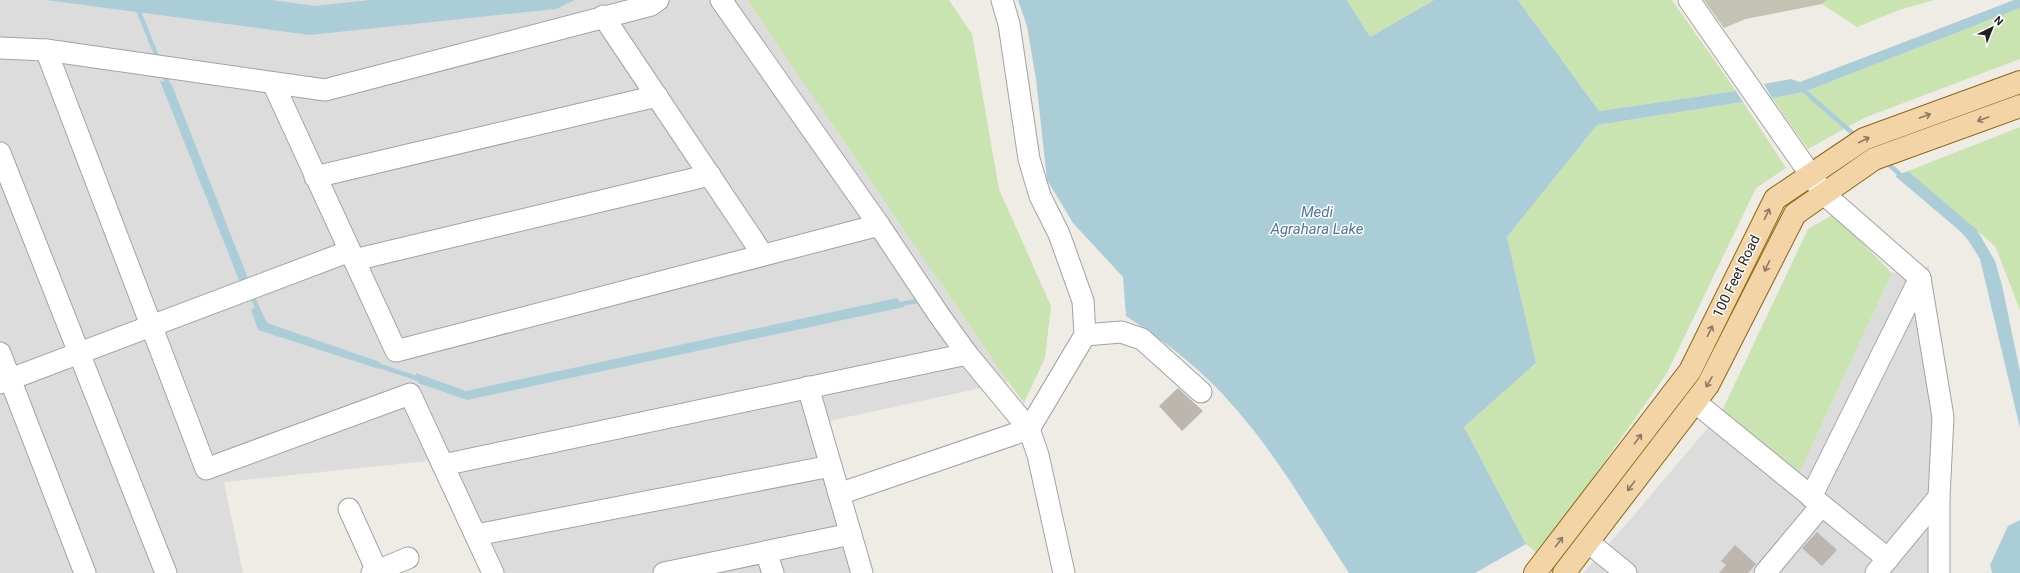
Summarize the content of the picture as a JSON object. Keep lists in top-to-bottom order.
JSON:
{
  "streets": {
    "main road": ["100 Feet Road"]
  },
  "water": ["Medi Agrahara Lake"],
  "north": "top right"
}
